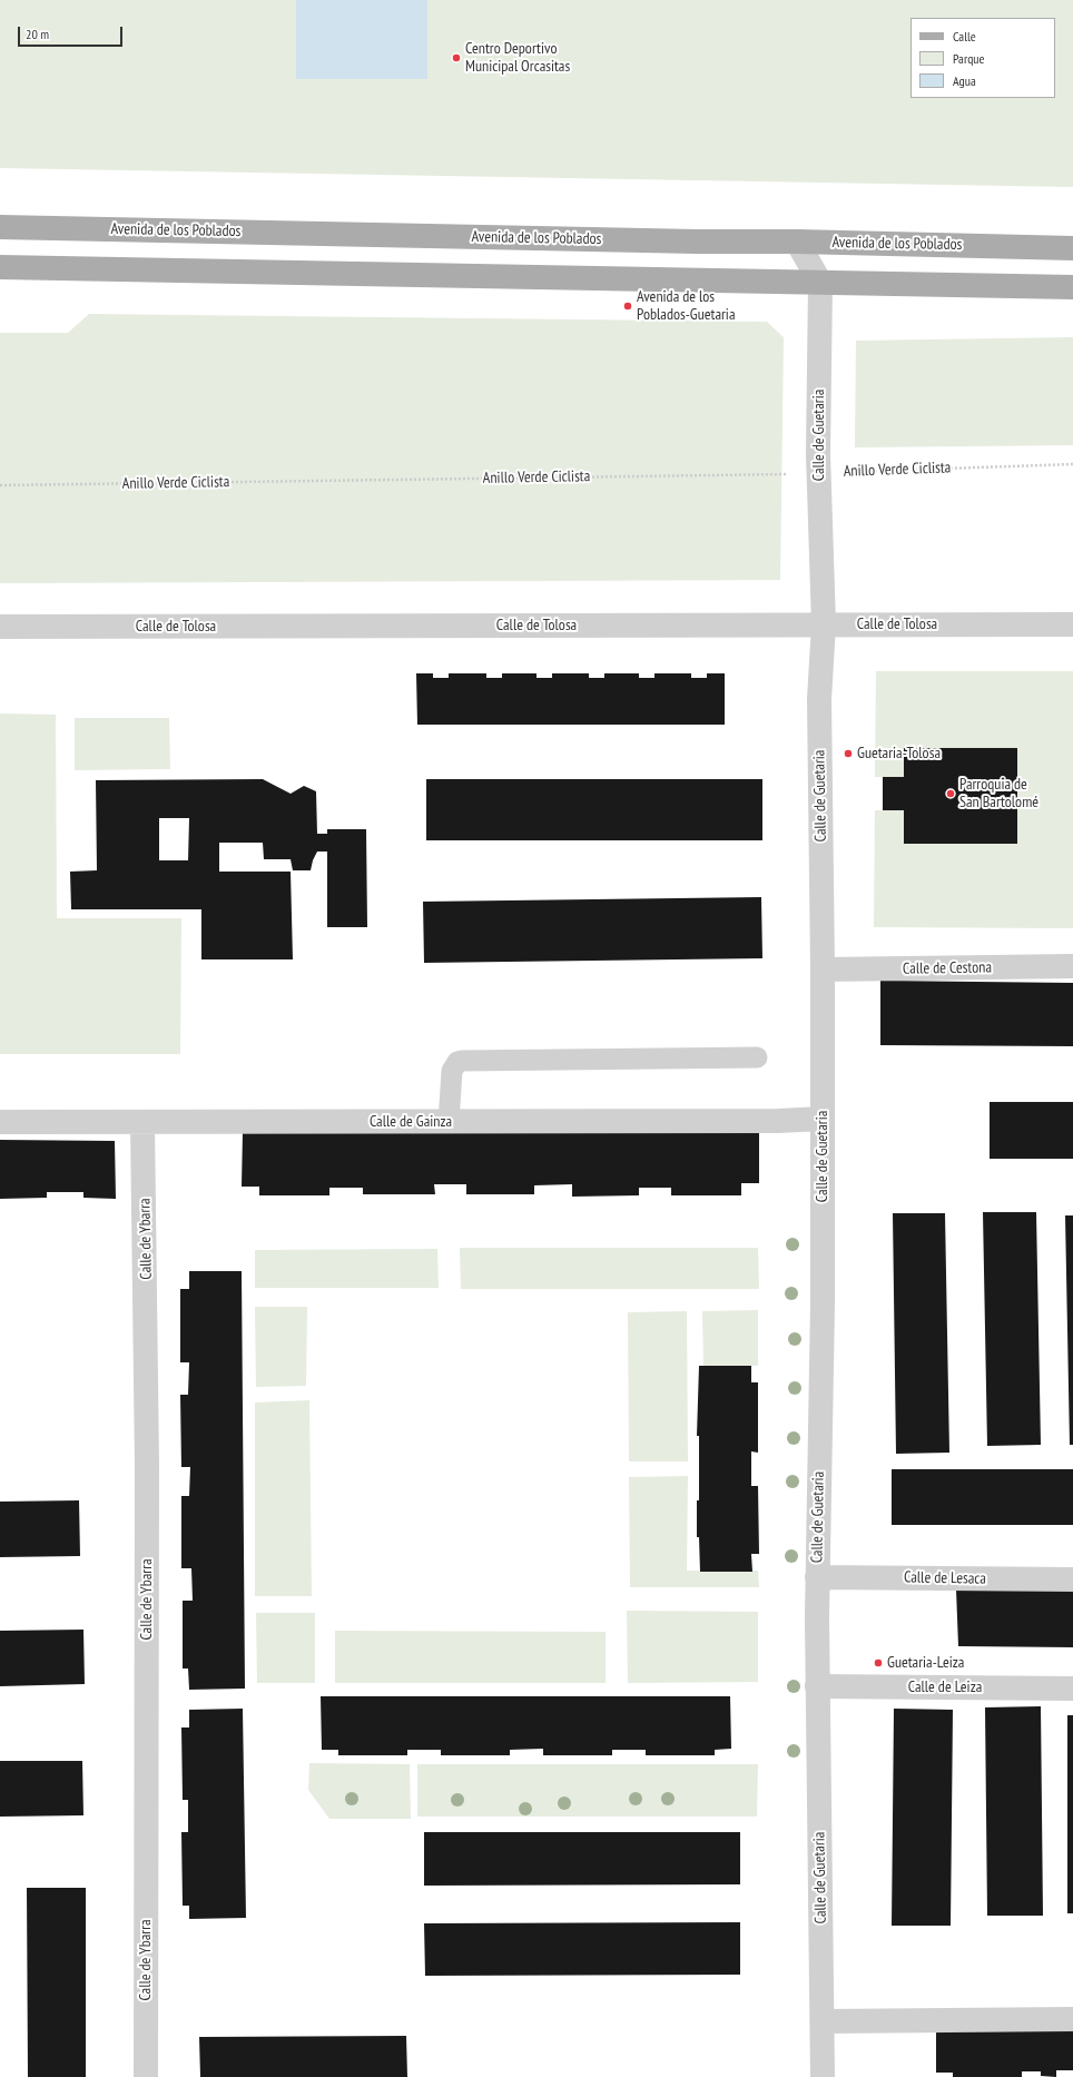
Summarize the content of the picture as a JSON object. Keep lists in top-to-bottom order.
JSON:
{
  "streets": {
    "main road": ["Avenida de los Poblados"],
    "street": [
      "Calle de Guetaria",
      "Calle de Tolosa",
      "Calle de Cestona",
      "Calle de Gainza",
      "Calle de Ybarra",
      "Calle de Lesaca",
      "Calle de Leiza"
    ],
    "path": ["Anillo Verde Ciclista"]
  },
  "crossings": [
    ["Avenida de los Poblados", "Calle de Guetaria"],
    ["Calle de Guetaria", "Anillo Verde Ciclista"],
    ["Calle de Guetaria", "Calle de Tolosa"],
    ["Calle de Guetaria", "Calle de Cestona"],
    ["Calle de Guetaria", "Calle de Gainza"],
    ["Calle de Guetaria", "Calle de Lesaca"],
    ["Calle de Guetaria", "Calle de Leiza"],
    ["Calle de Gainza", "Calle de Ybarra"]
  ],
  "places": [
    "Centro Deportivo Municipal Orcasitas",
    "Avenida de los Poblados-Guetaria",
    "Guetaria-Tolosa",
    "Parroquia de San Bartolomé",
    "Guetaria-Leiza"
  ],
  "legend": ["Calle", "Parque", "Agua"],
  "scale_bar": "20 m"
}
